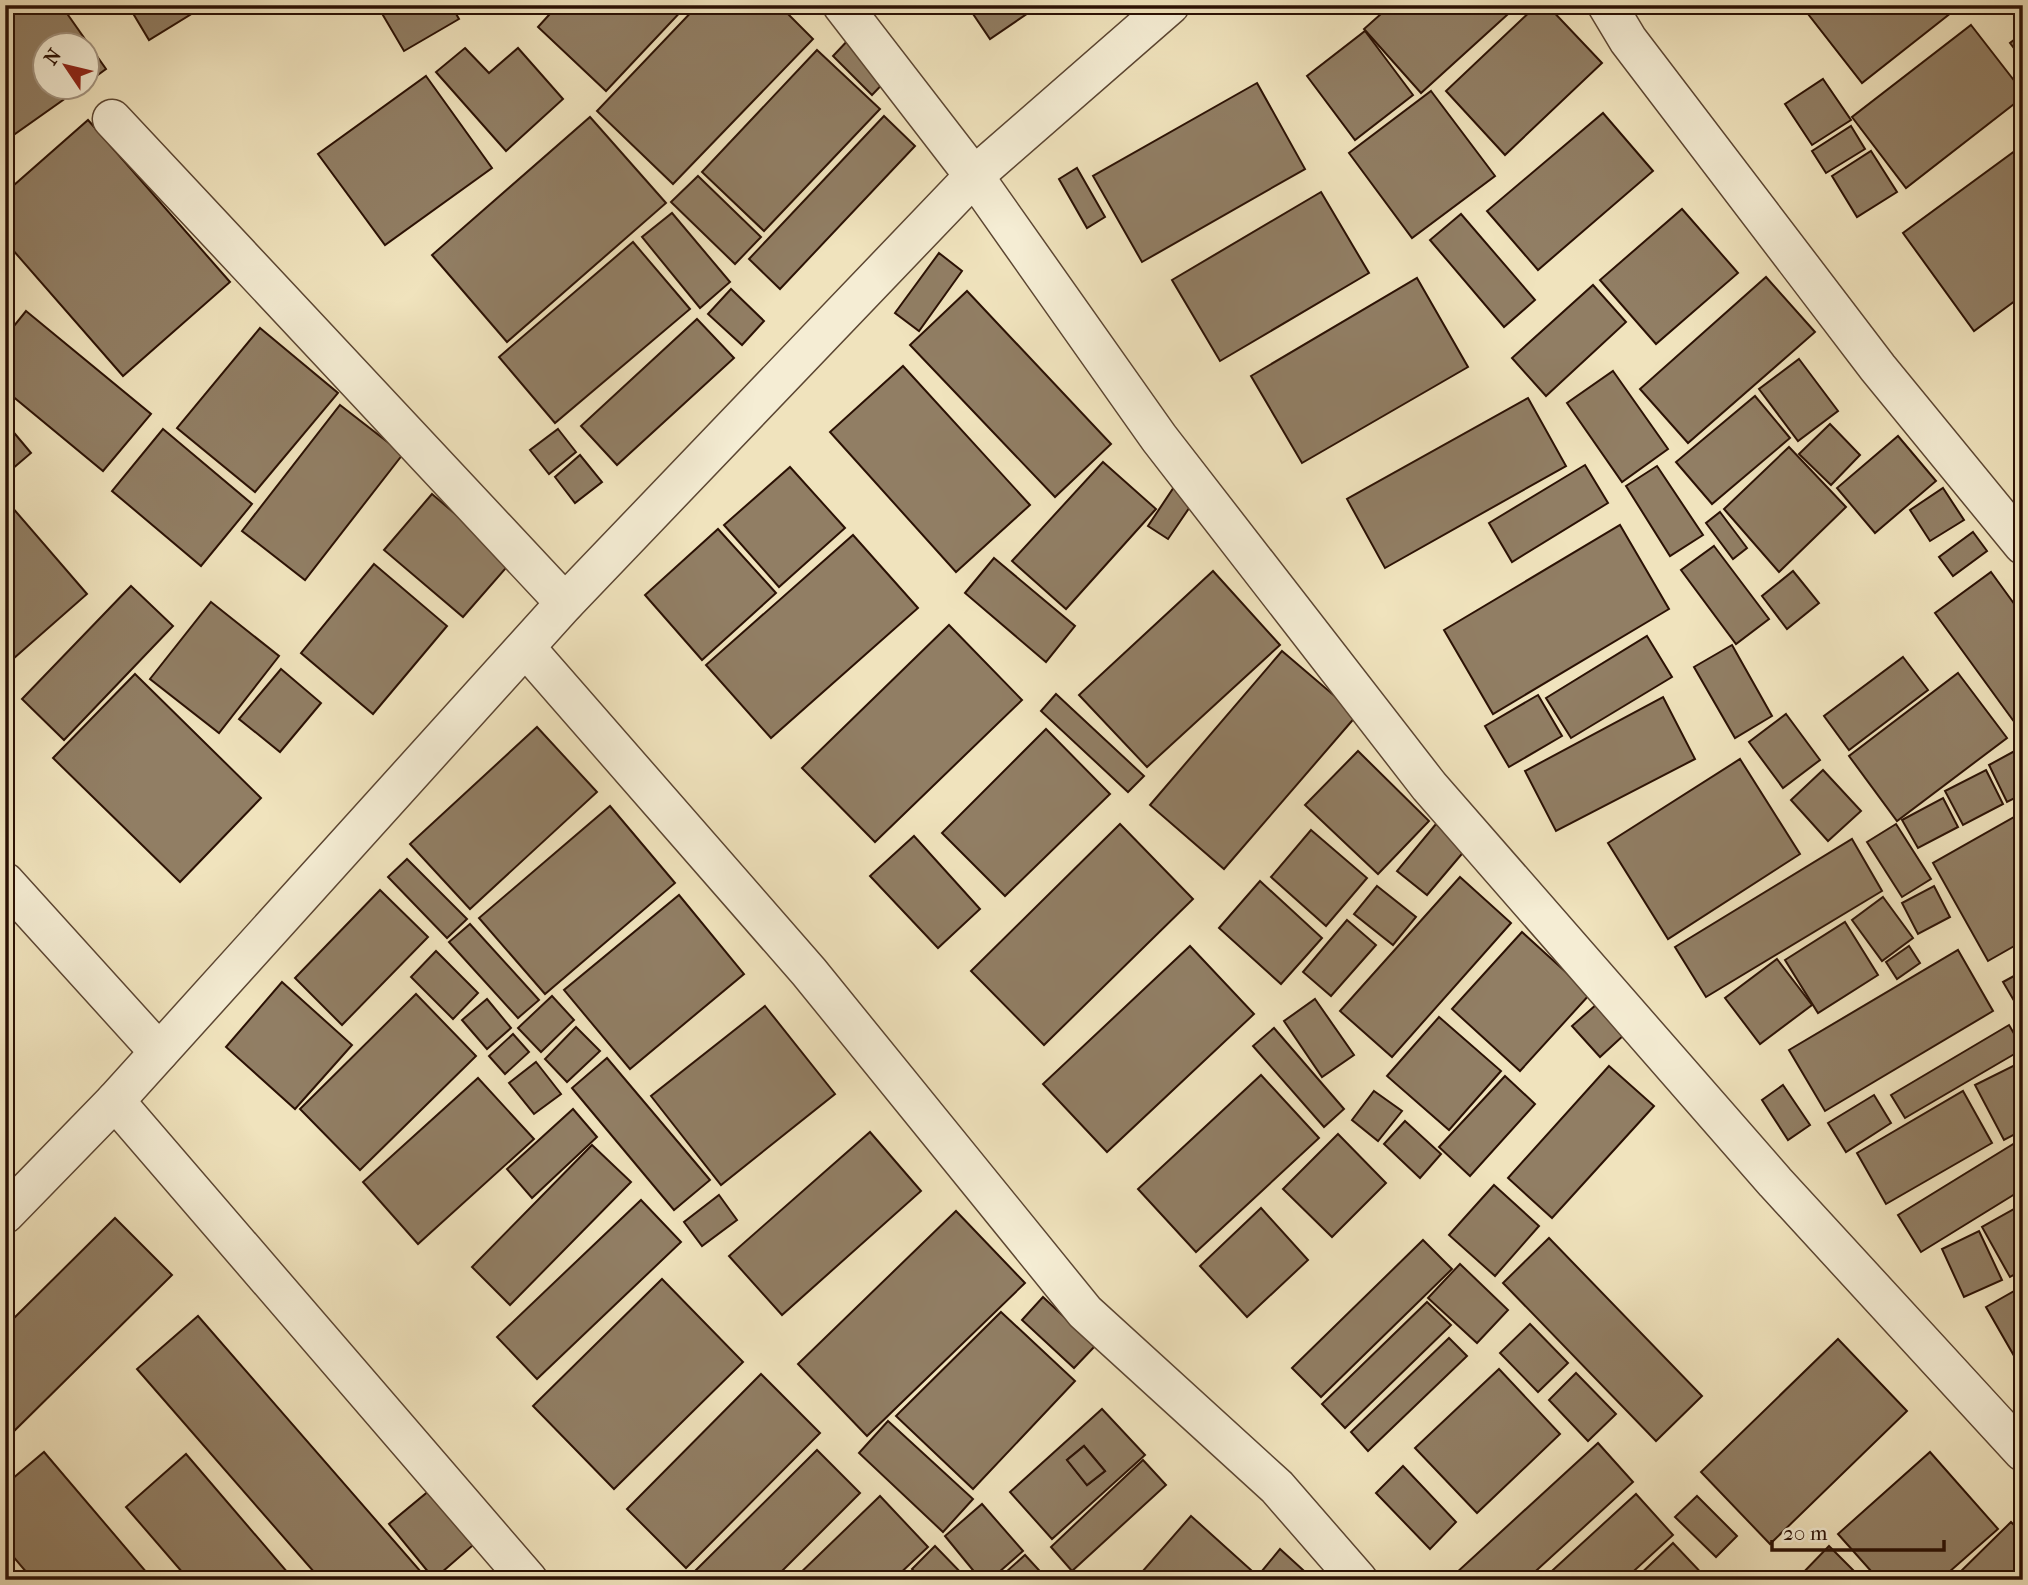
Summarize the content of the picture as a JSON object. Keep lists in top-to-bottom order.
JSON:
{
  "scale_bar": "20 m",
  "north": "top left"
}
